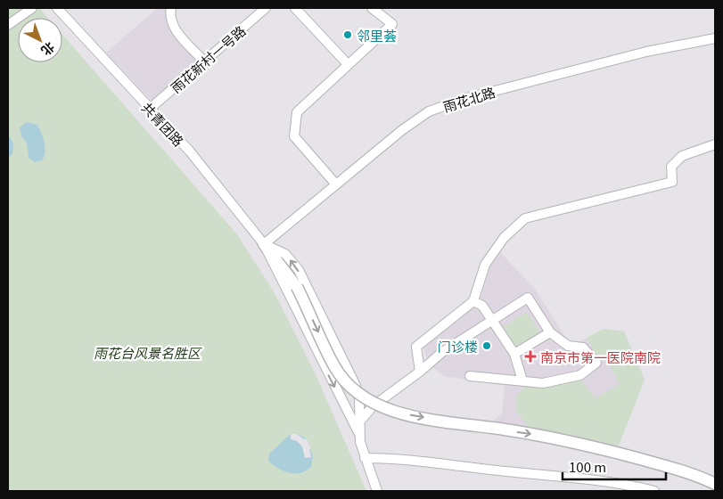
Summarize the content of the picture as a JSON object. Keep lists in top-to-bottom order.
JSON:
{
  "streets": {
    "street": ["雨花新村一号路", "雨花北路", "共青团路"]
  },
  "crossings": [
    ["雨花新村一号路", "共青团路"],
    ["雨花北路", "共青团路"]
  ],
  "parks": ["雨花台风景名胜区"],
  "places": {
    "other": ["邻里荟", "门诊楼"],
    "health": ["南京市第一医院南院"]
  },
  "scale_bar": "100 m",
  "north": "bottom right"
}
